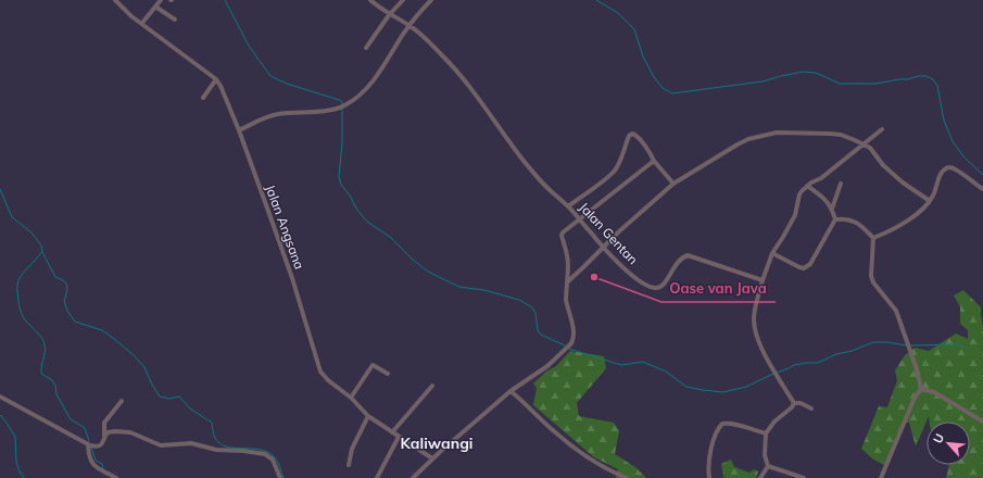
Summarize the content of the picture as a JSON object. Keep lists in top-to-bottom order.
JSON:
{
  "streets": {
    "street": ["Jalan Angsana", "Jalan Gentan"]
  },
  "districts": ["Kaliwangi"],
  "places": ["Oase van Java"],
  "north": "top left"
}
